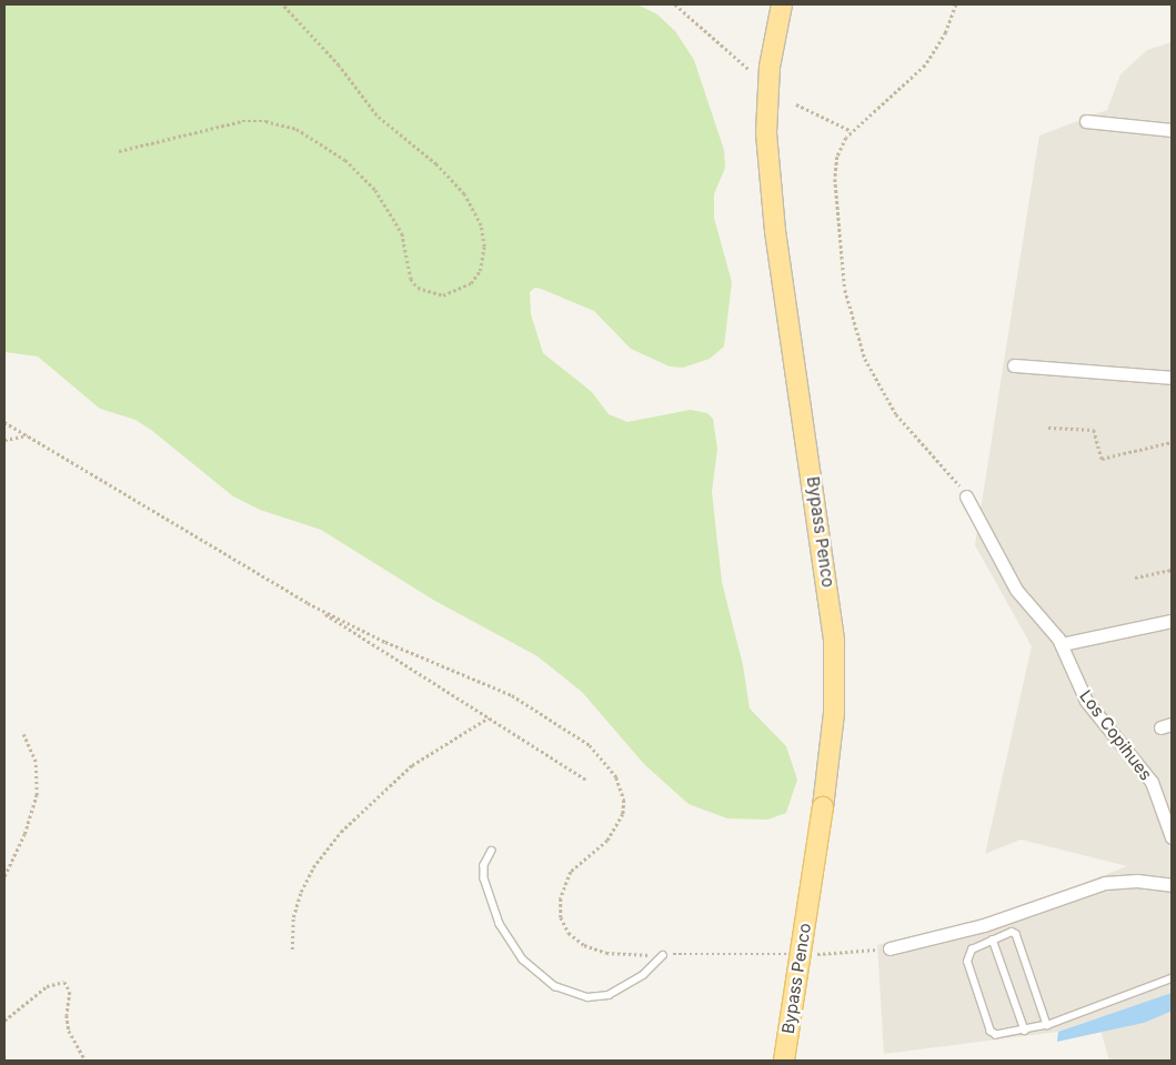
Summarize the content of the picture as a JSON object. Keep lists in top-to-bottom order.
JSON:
{
  "streets": {
    "main road": ["Bypass Penco"],
    "street": ["Los Copihues"]
  }
}
